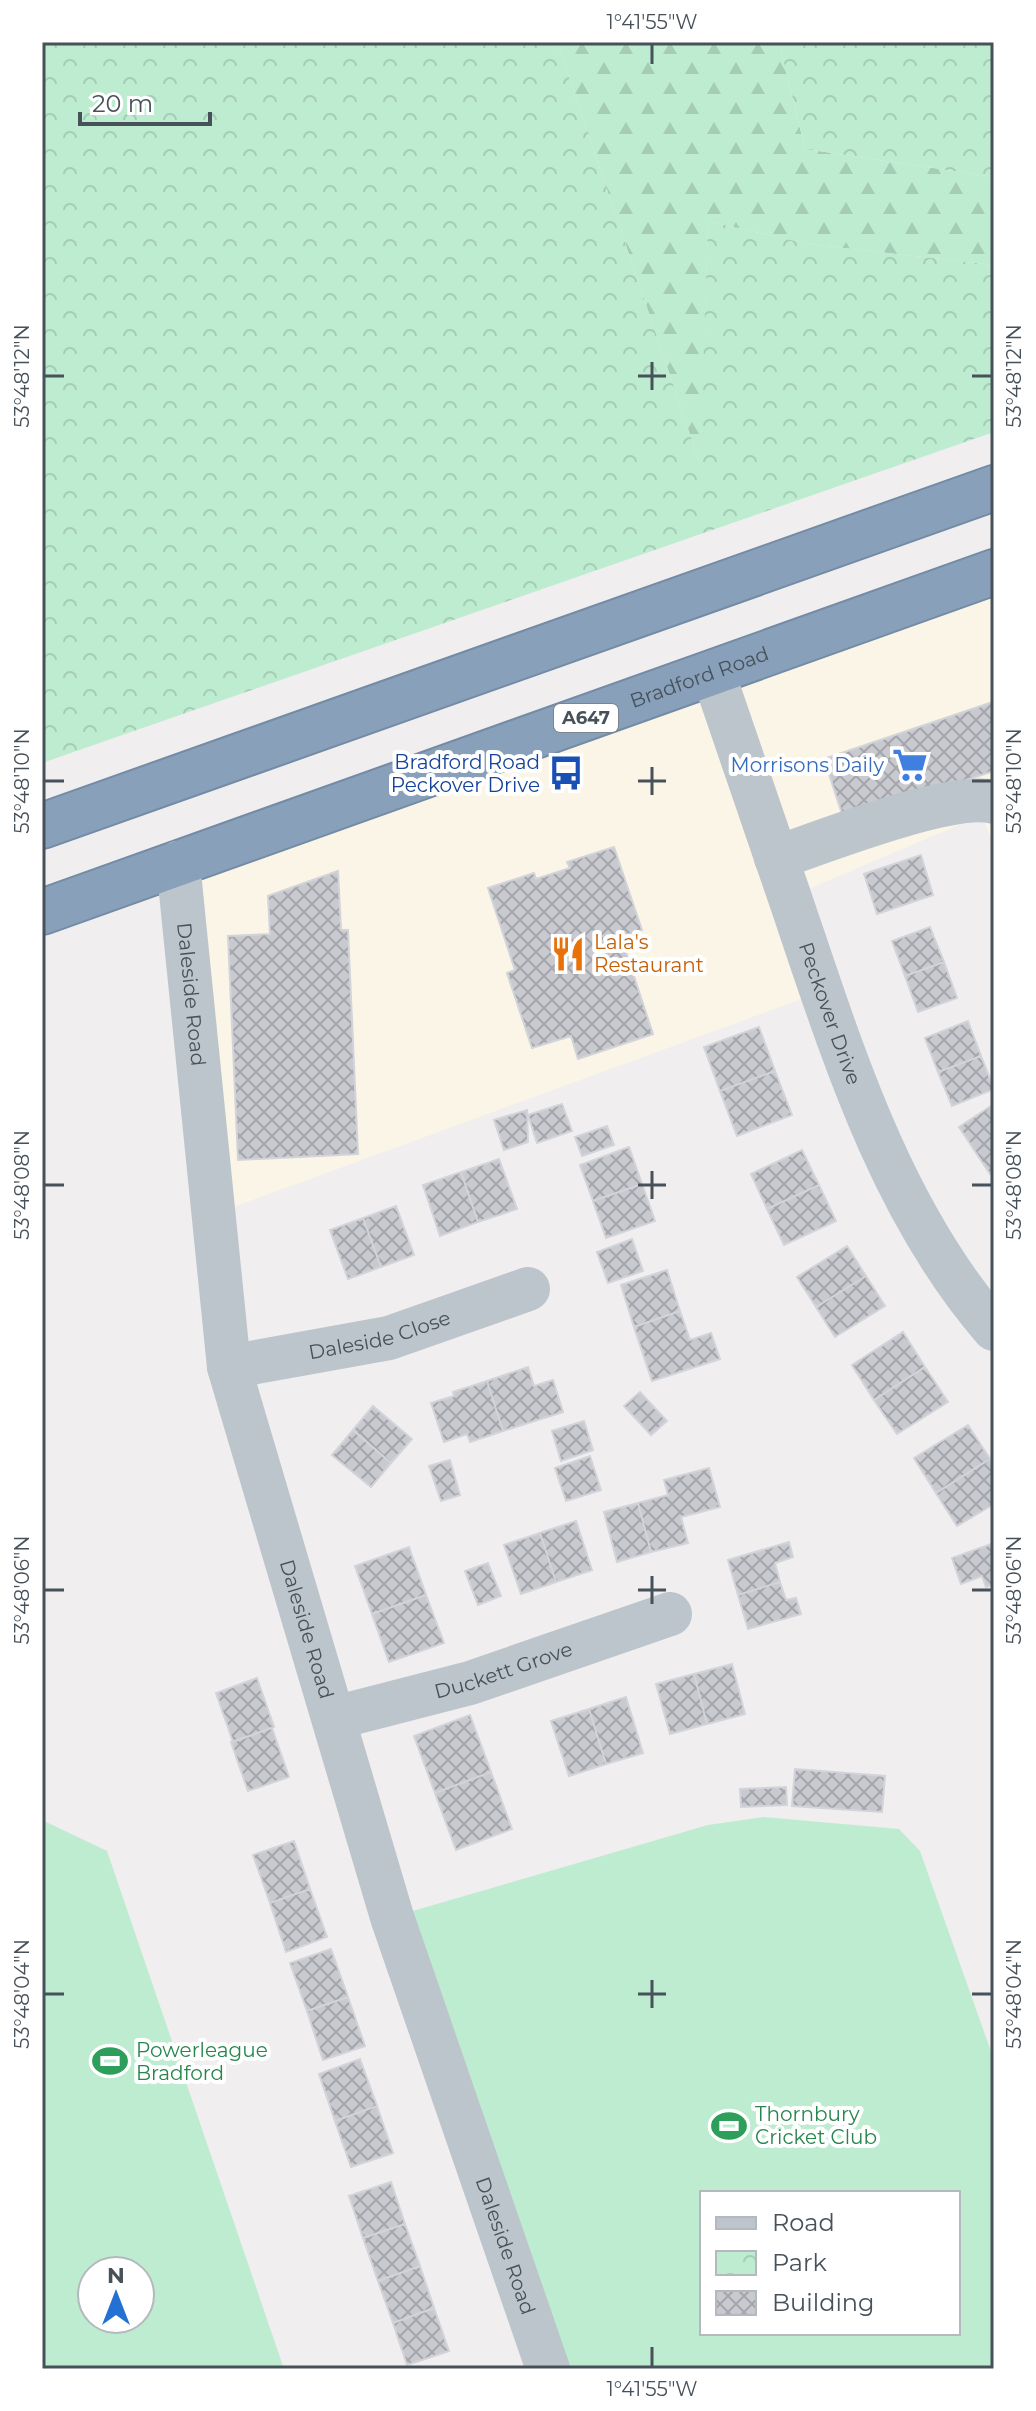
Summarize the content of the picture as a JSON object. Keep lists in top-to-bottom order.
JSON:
{
  "streets": {
    "highway": ["Bradford Road", "A647"],
    "street": [
      "Daleside Road",
      "Peckover Drive",
      "Daleside Close",
      "Duckett Grove"
    ]
  },
  "crossings": [
    ["Bradford Road", "Daleside Road"],
    ["Bradford Road", "Peckover Drive"],
    ["Daleside Road", "Daleside Close"],
    ["Daleside Road", "Duckett Grove"]
  ],
  "places": {
    "supermarket": ["Morrisons Daily"],
    "bus stop": ["Bradford Road Peckover Drive"],
    "restaurant": ["Lala's Restaurant"],
    "sports": ["Powerleague Bradford", "Thornbury Cricket Club"]
  },
  "legend": ["Road", "Park", "Building"],
  "scale_bar": "20 m",
  "north": "top",
  "coordinates": [
    "1°41'55\"W",
    "53°48'12\"N",
    "53°48'10\"N",
    "53°48'08\"N",
    "53°48'06\"N",
    "53°48'04\"N"
  ]
}
